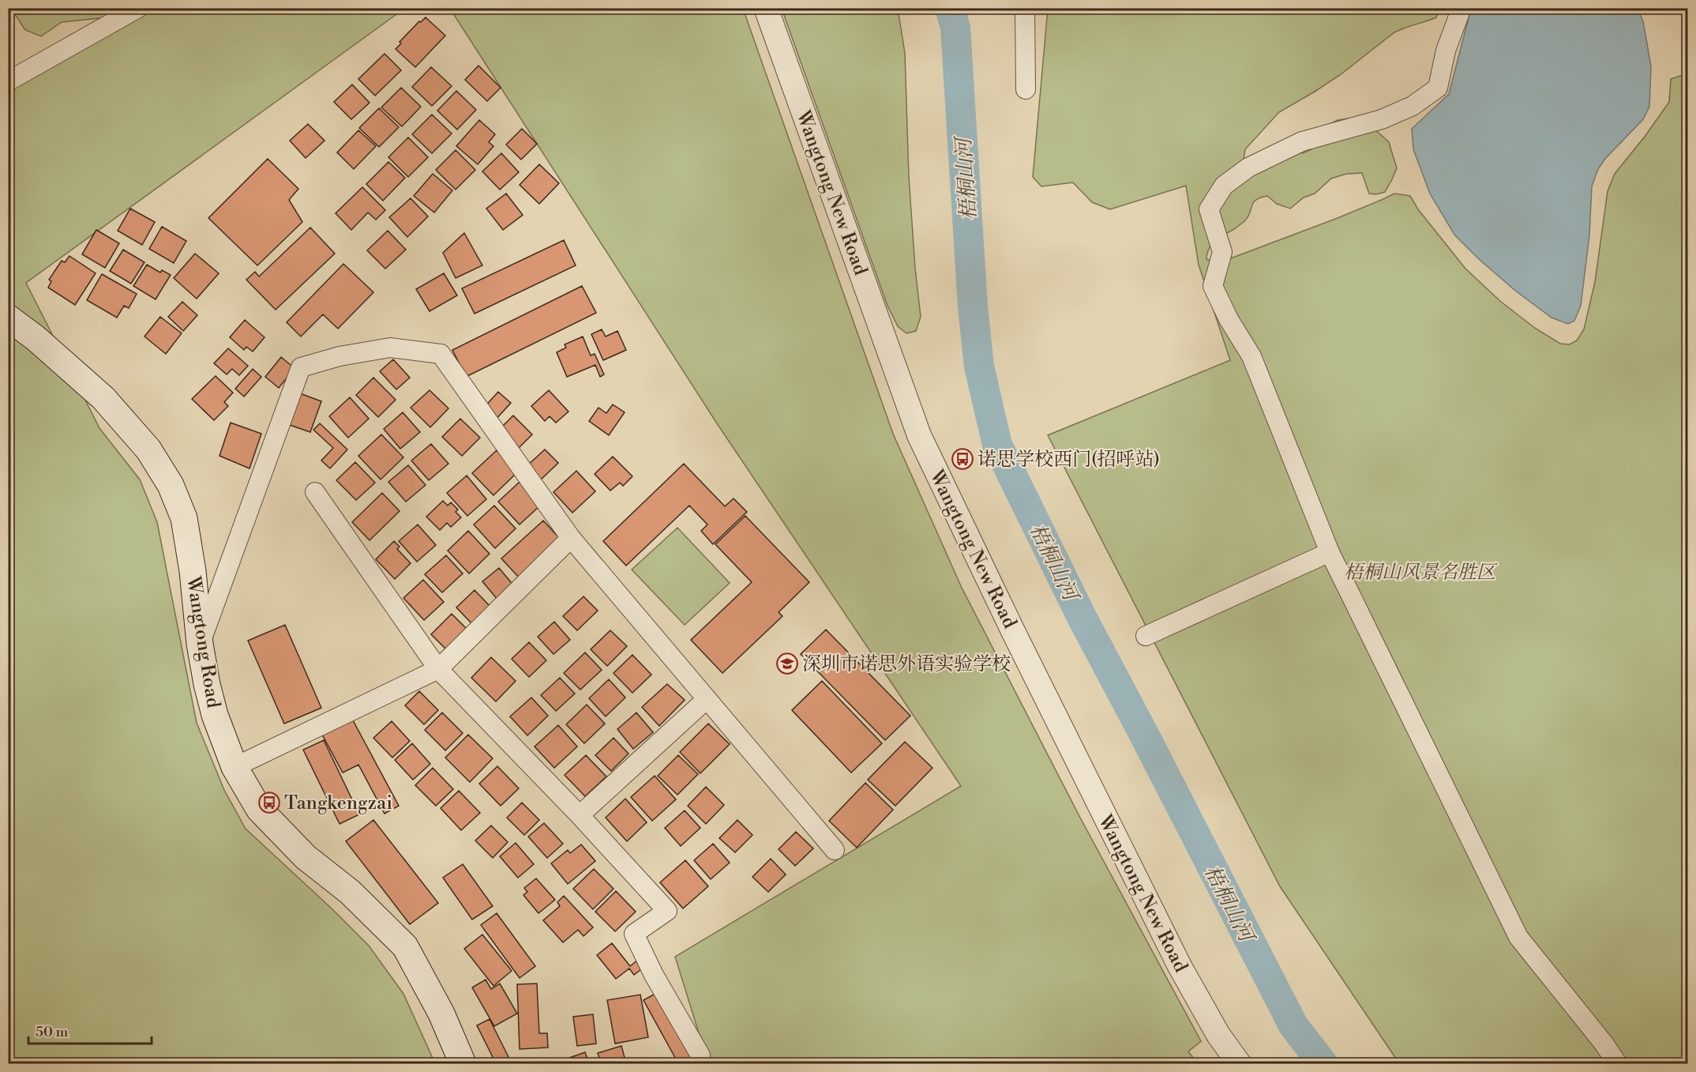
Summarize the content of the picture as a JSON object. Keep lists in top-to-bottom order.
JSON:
{
  "streets": {
    "main road": ["Wangtong Road"],
    "street": ["Wangtong New Road"]
  },
  "water": ["梧桐山河"],
  "parks": ["梧桐山风景名胜区"],
  "places": {
    "bus stop": ["诺思学校西门(招呼站)", "Tangkengzai"],
    "school or university": ["深圳市诺思外语实验学校"]
  },
  "scale_bar": "50 m"
}
